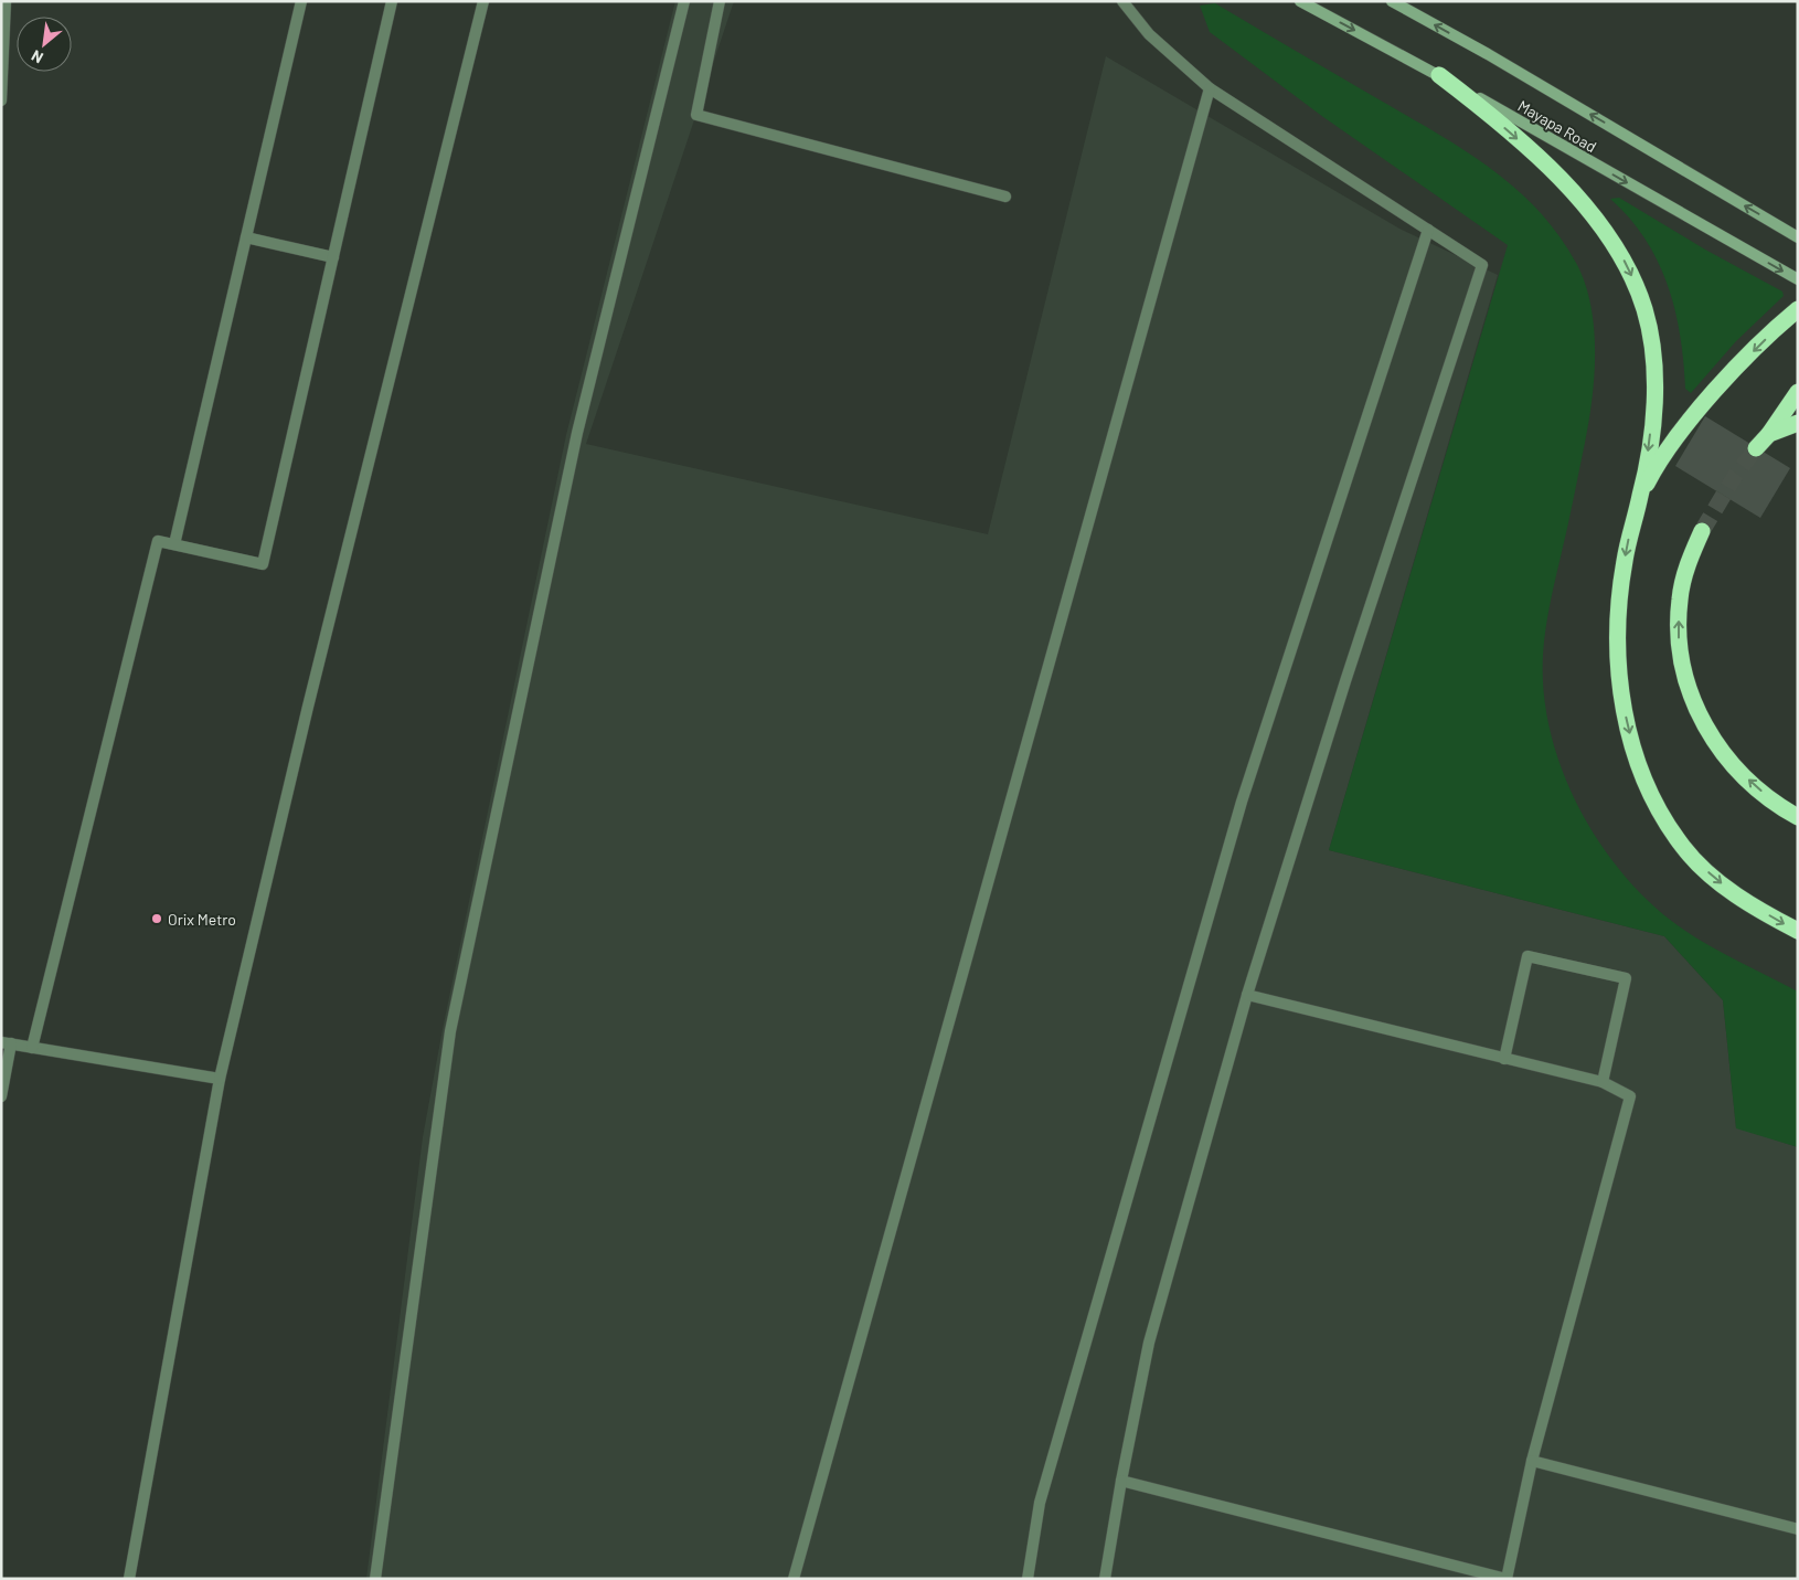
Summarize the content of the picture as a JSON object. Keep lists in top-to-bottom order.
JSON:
{
  "streets": {
    "main road": ["Mayapa Road"]
  },
  "places": ["Orix Metro"],
  "north": "bottom left"
}
